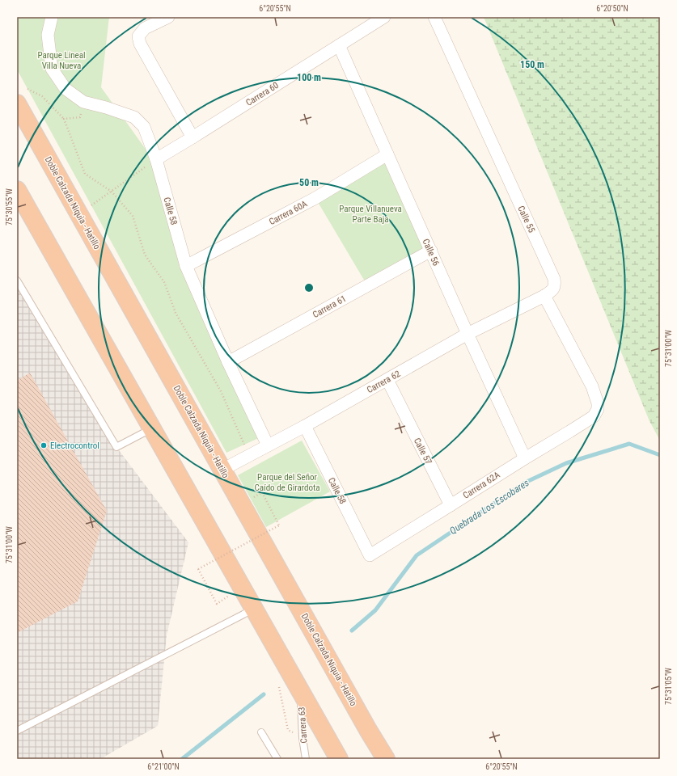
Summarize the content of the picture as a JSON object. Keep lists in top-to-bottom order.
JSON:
{
  "streets": {
    "highway": ["Doble Calzada Niquia - Hatillo"],
    "street": [
      "Carrera 60",
      "Calle 58",
      "Carrera 60A",
      "Calle 55",
      "Calle 56",
      "Carrera 61",
      "Carrera 62",
      "Calle 57",
      "Carrera 62A"
    ],
    "lane": ["Carrera 63"]
  },
  "crossings": [
    ["Carrera 60", "Calle 58"],
    ["Carrera 60", "Calle 56"],
    ["Doble Calzada Niquia - Hatillo", "Carrera 62"],
    ["Calle 58", "Carrera 60A"],
    ["Calle 58", "Carrera 61"],
    ["Calle 58", "Carrera 62"],
    ["Calle 58", "Carrera 62A"],
    ["Carrera 60A", "Calle 56"],
    ["Calle 55", "Carrera 62"],
    ["Calle 55", "Carrera 62A"],
    ["Calle 56", "Carrera 61"],
    ["Calle 56", "Carrera 62"],
    ["Calle 56", "Carrera 62A"],
    ["Carrera 62", "Calle 57"],
    ["Carrera 62", "Carrera 62A"],
    ["Calle 57", "Carrera 62A"]
  ],
  "water": ["Quebrada Los Escobares"],
  "parks": ["Parque Lineal Villa Nueva", "Parque Villanueva Parte Baja", "Parque del Señor Caído de Girardota"],
  "places": ["Electrocontrol"],
  "coordinates": [
    "6°20'55\"N",
    "6°20'50\"N",
    "75°30'55\"W",
    "75°31'00\"W",
    "75°31'05\"W",
    "6°21'00\"N"
  ],
  "rings": ["150 m", "100 m", "50 m"]
}
